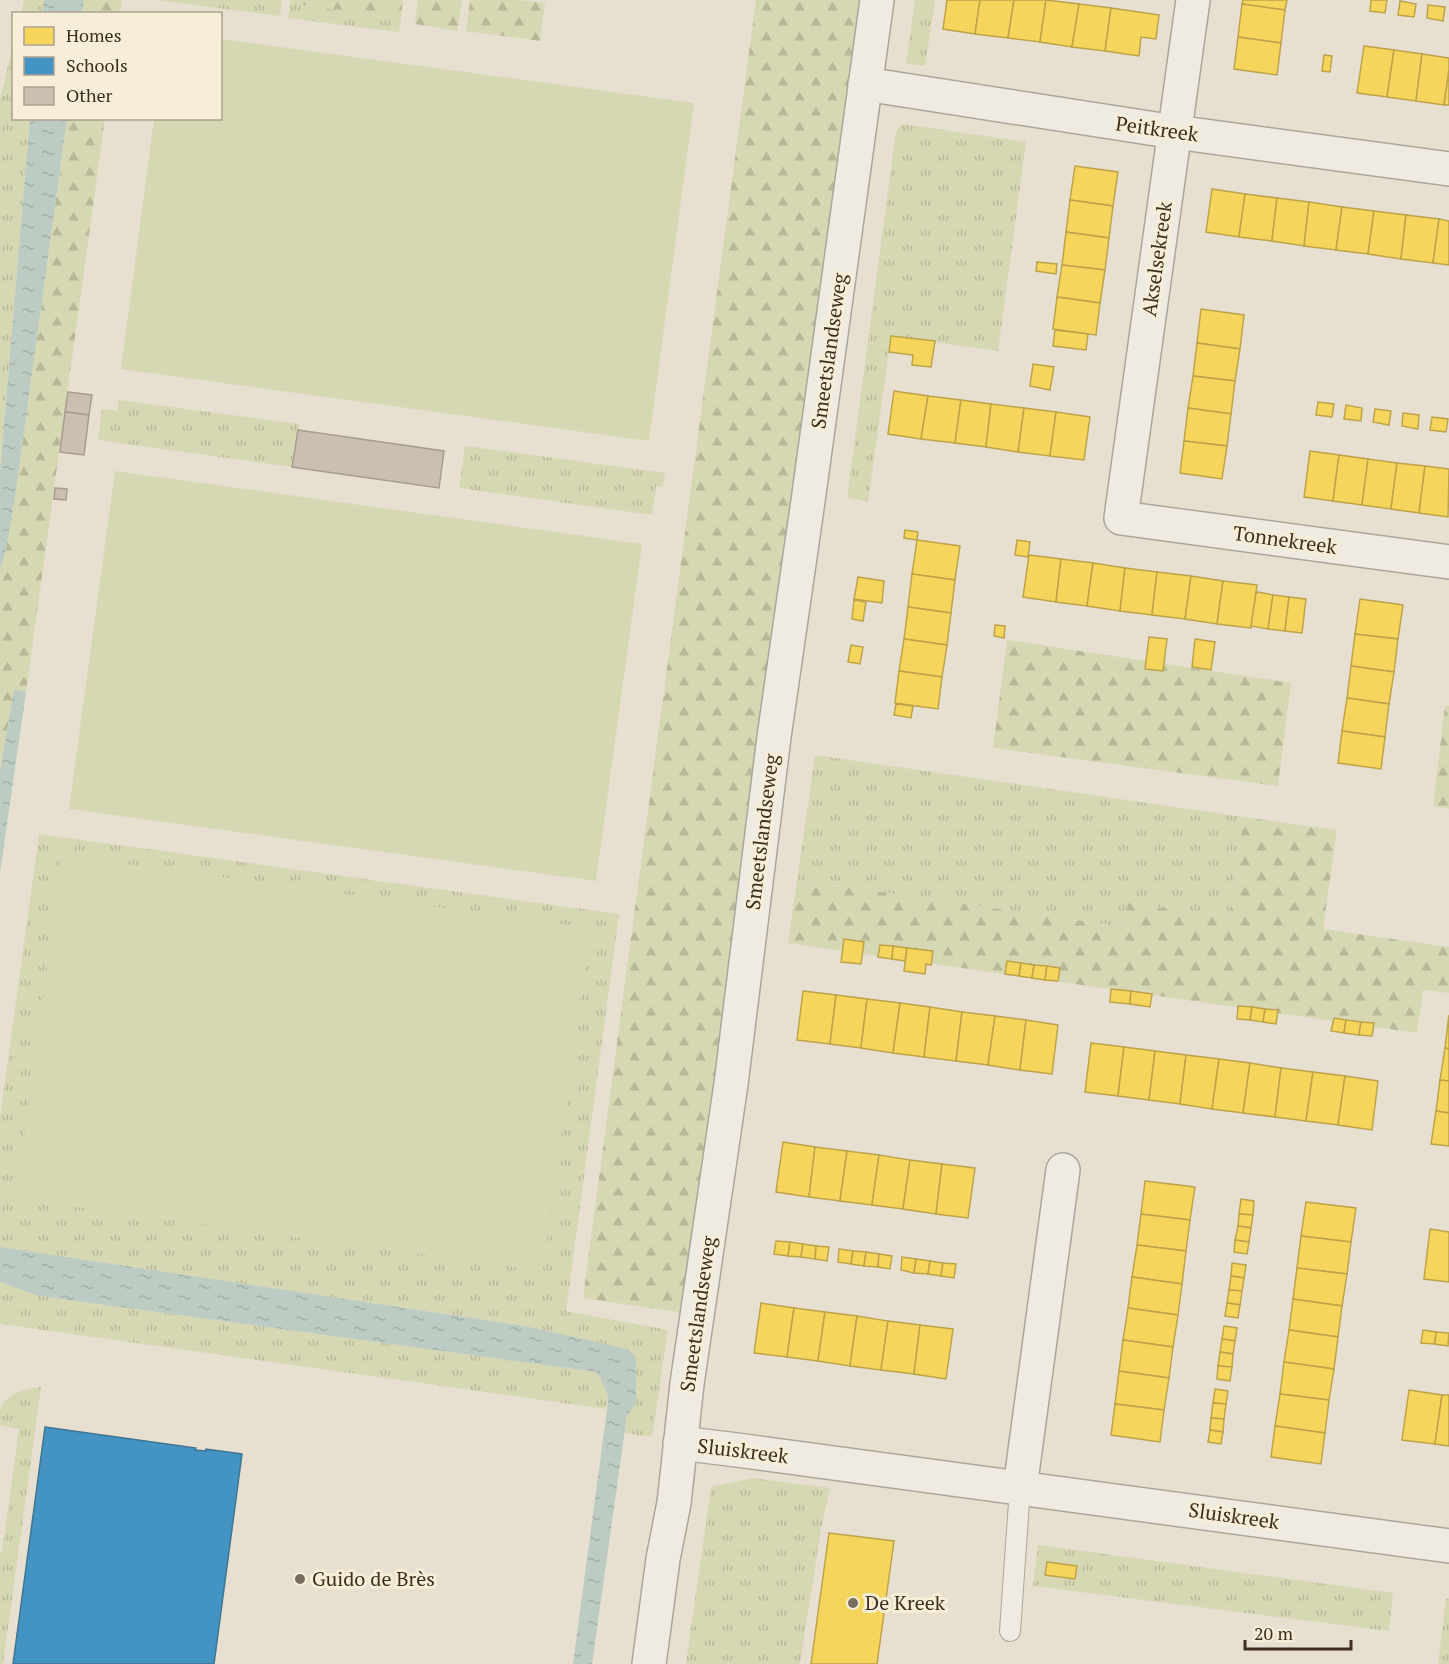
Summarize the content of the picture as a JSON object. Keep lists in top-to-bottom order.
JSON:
{
  "streets": {
    "street": [
      "Peitkreek",
      "Akselsekreek",
      "Smeetslandseweg",
      "Tonnekreek",
      "Sluiskreek"
    ]
  },
  "crossings": [
    ["Peitkreek", "Akselsekreek"],
    ["Peitkreek", "Smeetslandseweg"],
    ["Akselsekreek", "Tonnekreek"],
    ["Smeetslandseweg", "Sluiskreek"]
  ],
  "places": ["Guido de Brès", "De Kreek"],
  "legend": ["Homes", "Schools", "Other"],
  "scale_bar": "20 m"
}
